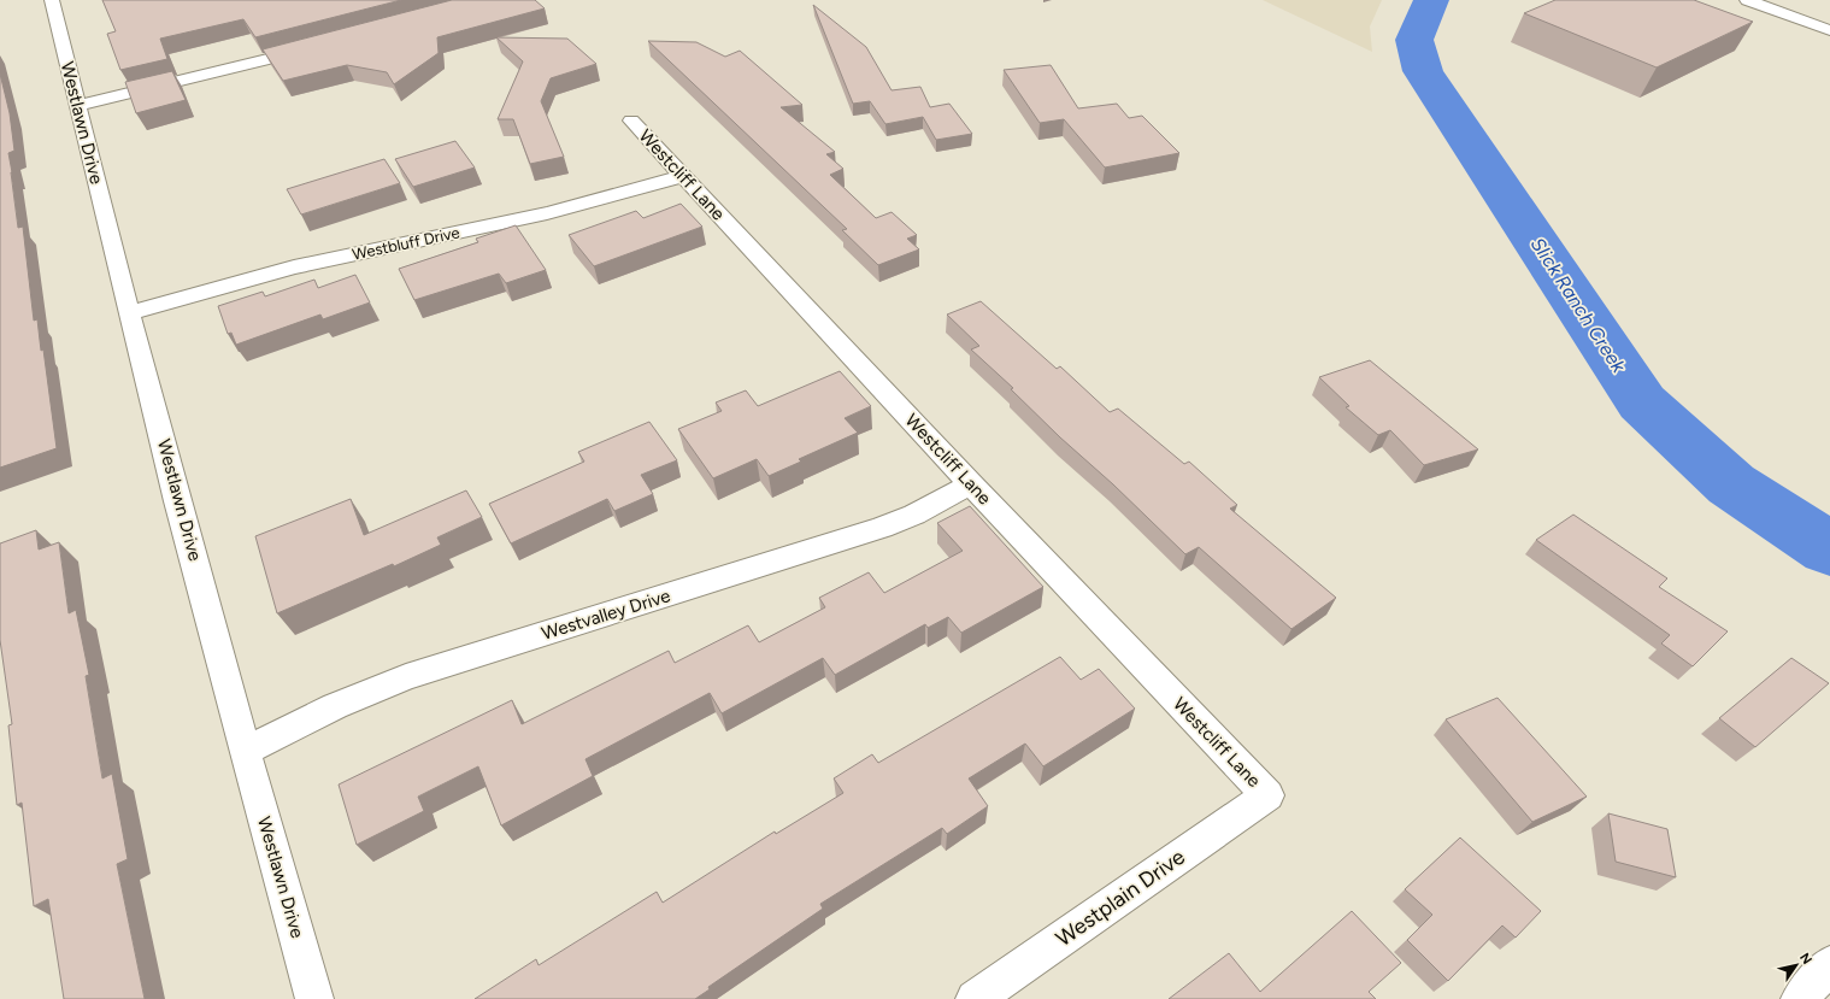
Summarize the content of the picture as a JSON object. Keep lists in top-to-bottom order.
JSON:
{
  "streets": {
    "street": [
      "Westlawn Drive",
      "Westcliff Lane",
      "Westbluff Drive",
      "Westvalley Drive",
      "Westplain Drive"
    ]
  },
  "crossings": [
    ["Westlawn Drive", "Westbluff Drive"],
    ["Westlawn Drive", "Westvalley Drive"],
    ["Westcliff Lane", "Westbluff Drive"],
    ["Westcliff Lane", "Westvalley Drive"],
    ["Westcliff Lane", "Westplain Drive"]
  ],
  "water": ["Slick Ranch Creek"],
  "north": "top right"
}
